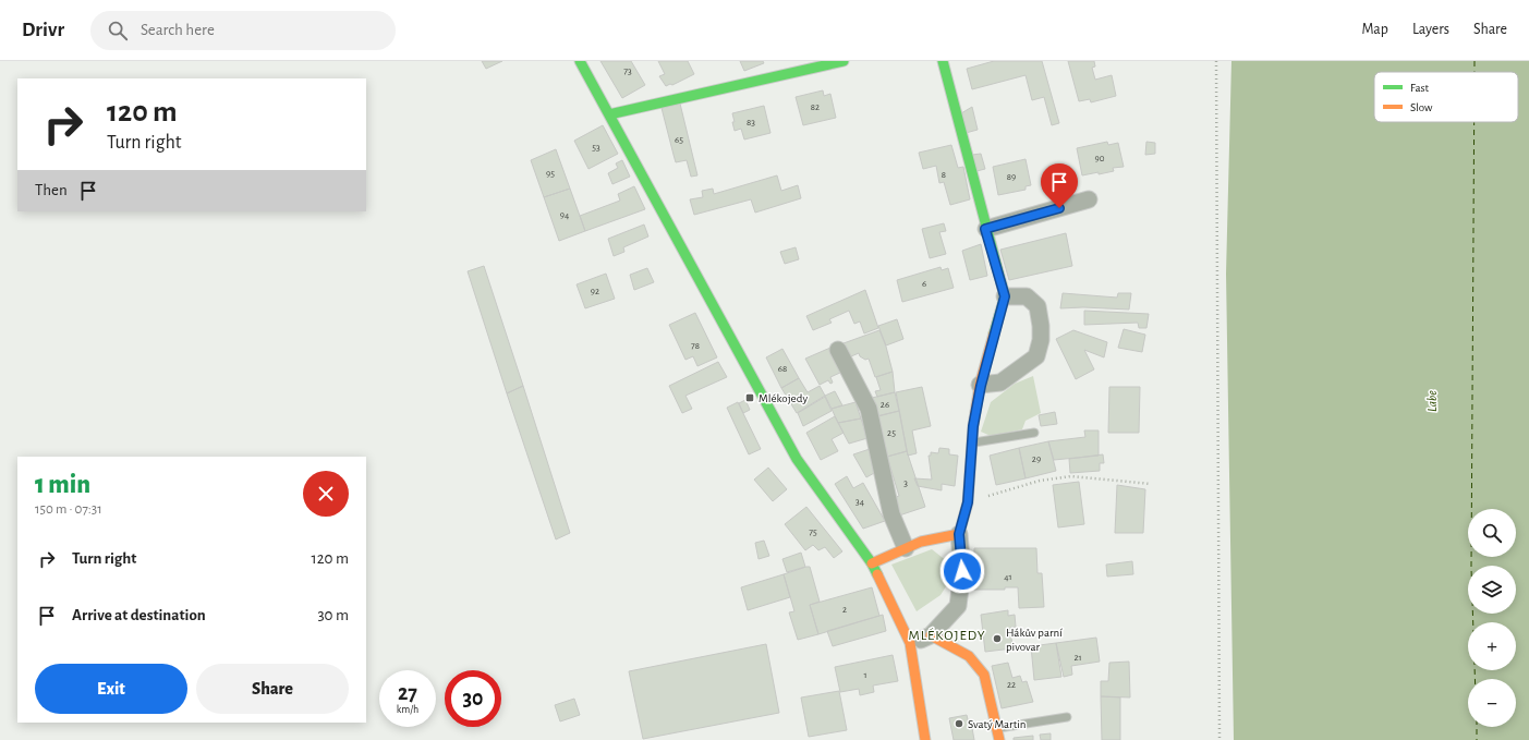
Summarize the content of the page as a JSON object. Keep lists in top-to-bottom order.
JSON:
{
  "districts": ["MLÉKOJEDY"],
  "water": ["Labe"],
  "places": {
    "transit": ["Mlékojedy"],
    "other": ["Hákův parní pivovar", "Svatý Martin"]
  },
  "house_numbers": [
    "73",
    "82",
    "83",
    "65",
    "53",
    "90",
    "95",
    "8",
    "89",
    "94",
    "6",
    "92",
    "78",
    "68",
    "26",
    "25",
    "29",
    "3",
    "34",
    "75",
    "41",
    "2",
    "21",
    "1",
    "22"
  ],
  "legend": ["Fast", "Slow"],
  "page": {
    "header": "Drivr",
    "search": "Search here",
    "nav": ["Map", "Layers", "Share"],
    "turn": ["120 m", "Turn right"],
    "then": "Then",
    "heading": ["1 min", "150 m · 07:31"],
    "map_buttons": ["+", "−"],
    "list": [
      {
        "name": "Turn right",
        "value": "120 m"
      },
      {
        "name": "Arrive at destination",
        "value": "30 m"
      }
    ],
    "buttons": ["Exit", "Share"],
    "speed": "27 km/h",
    "limit": "30"
  }
}
